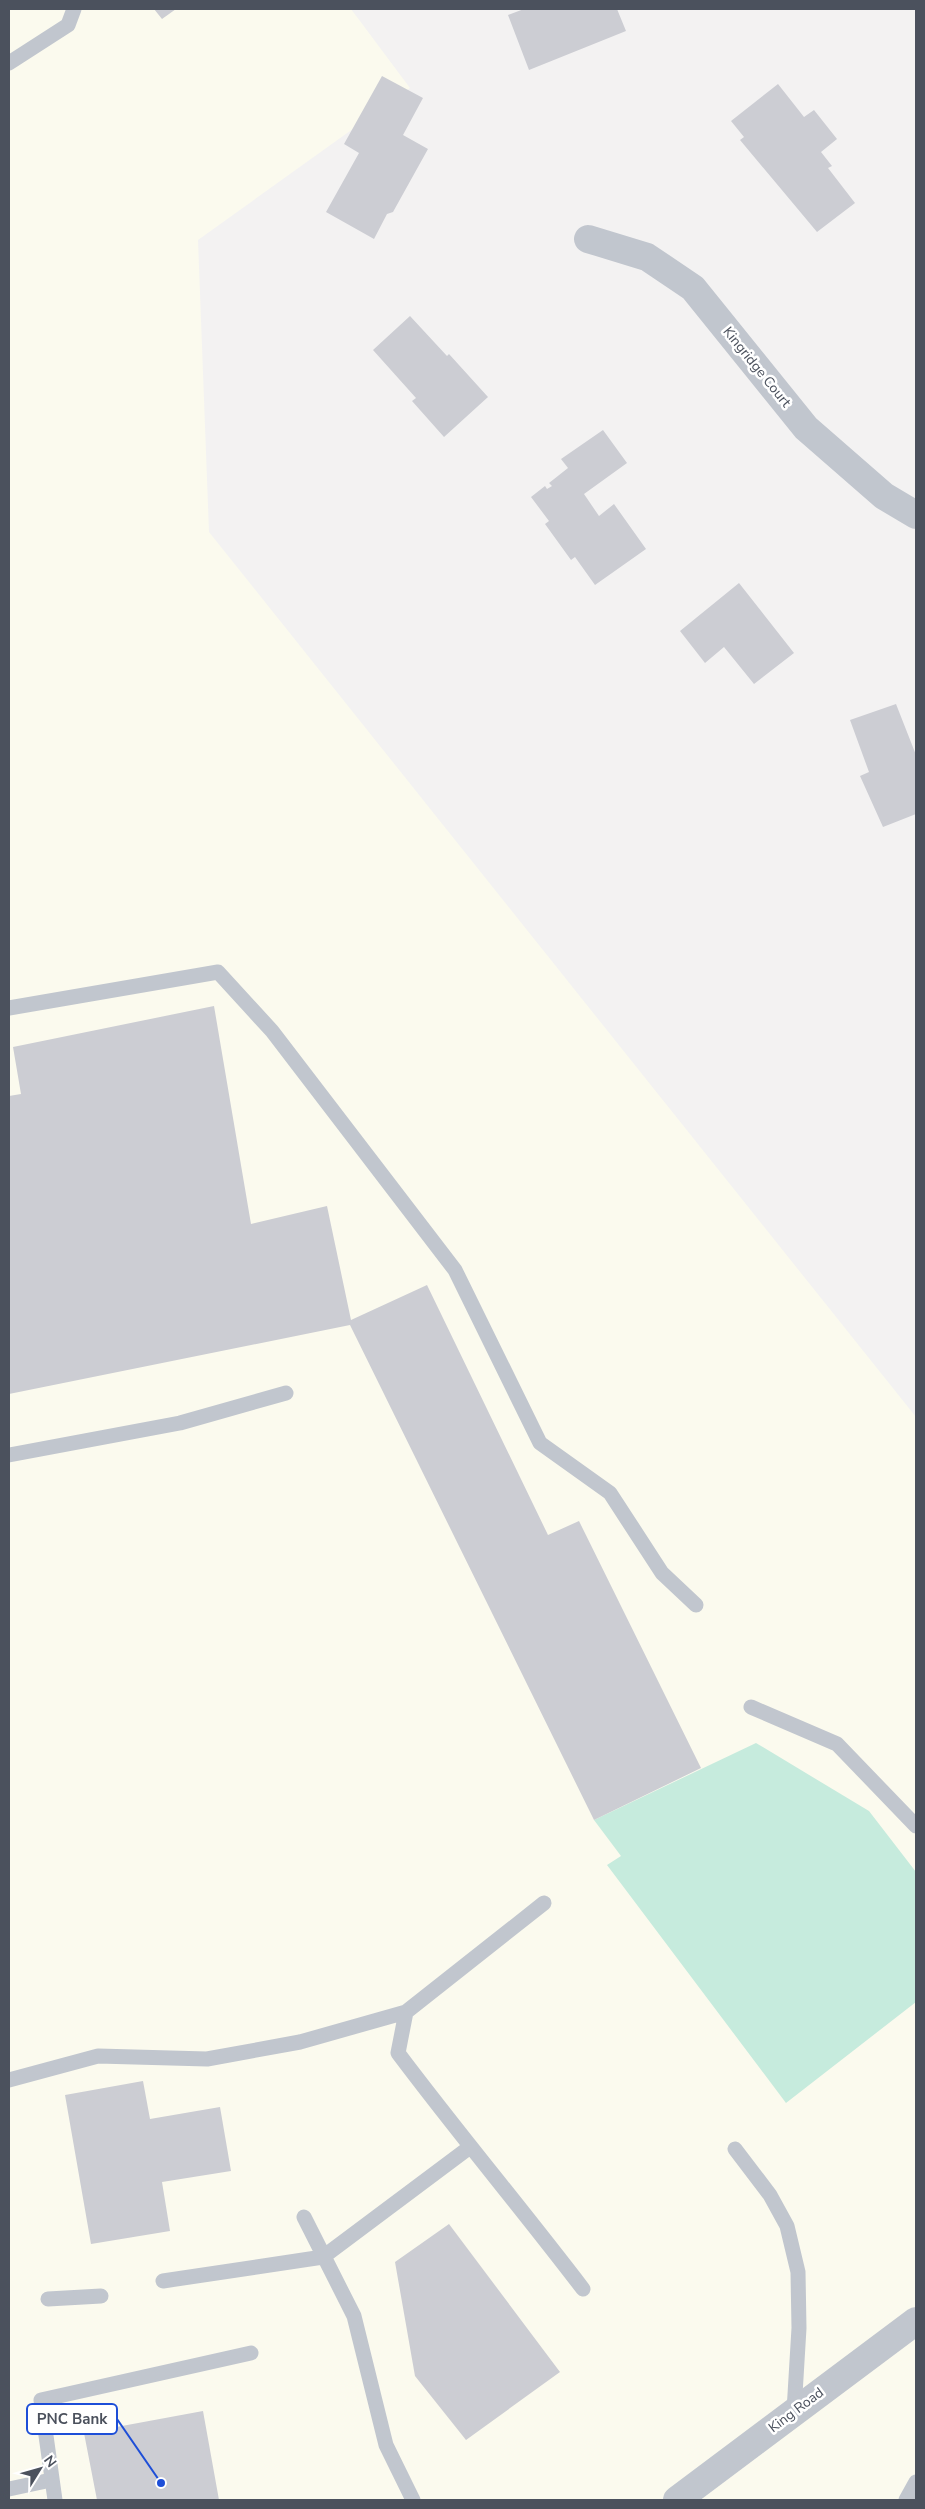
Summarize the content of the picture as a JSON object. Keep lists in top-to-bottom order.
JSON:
{
  "streets": {
    "street": ["Kingridge Court", "King Road"]
  },
  "places": ["PNC Bank"],
  "north": "top right"
}
